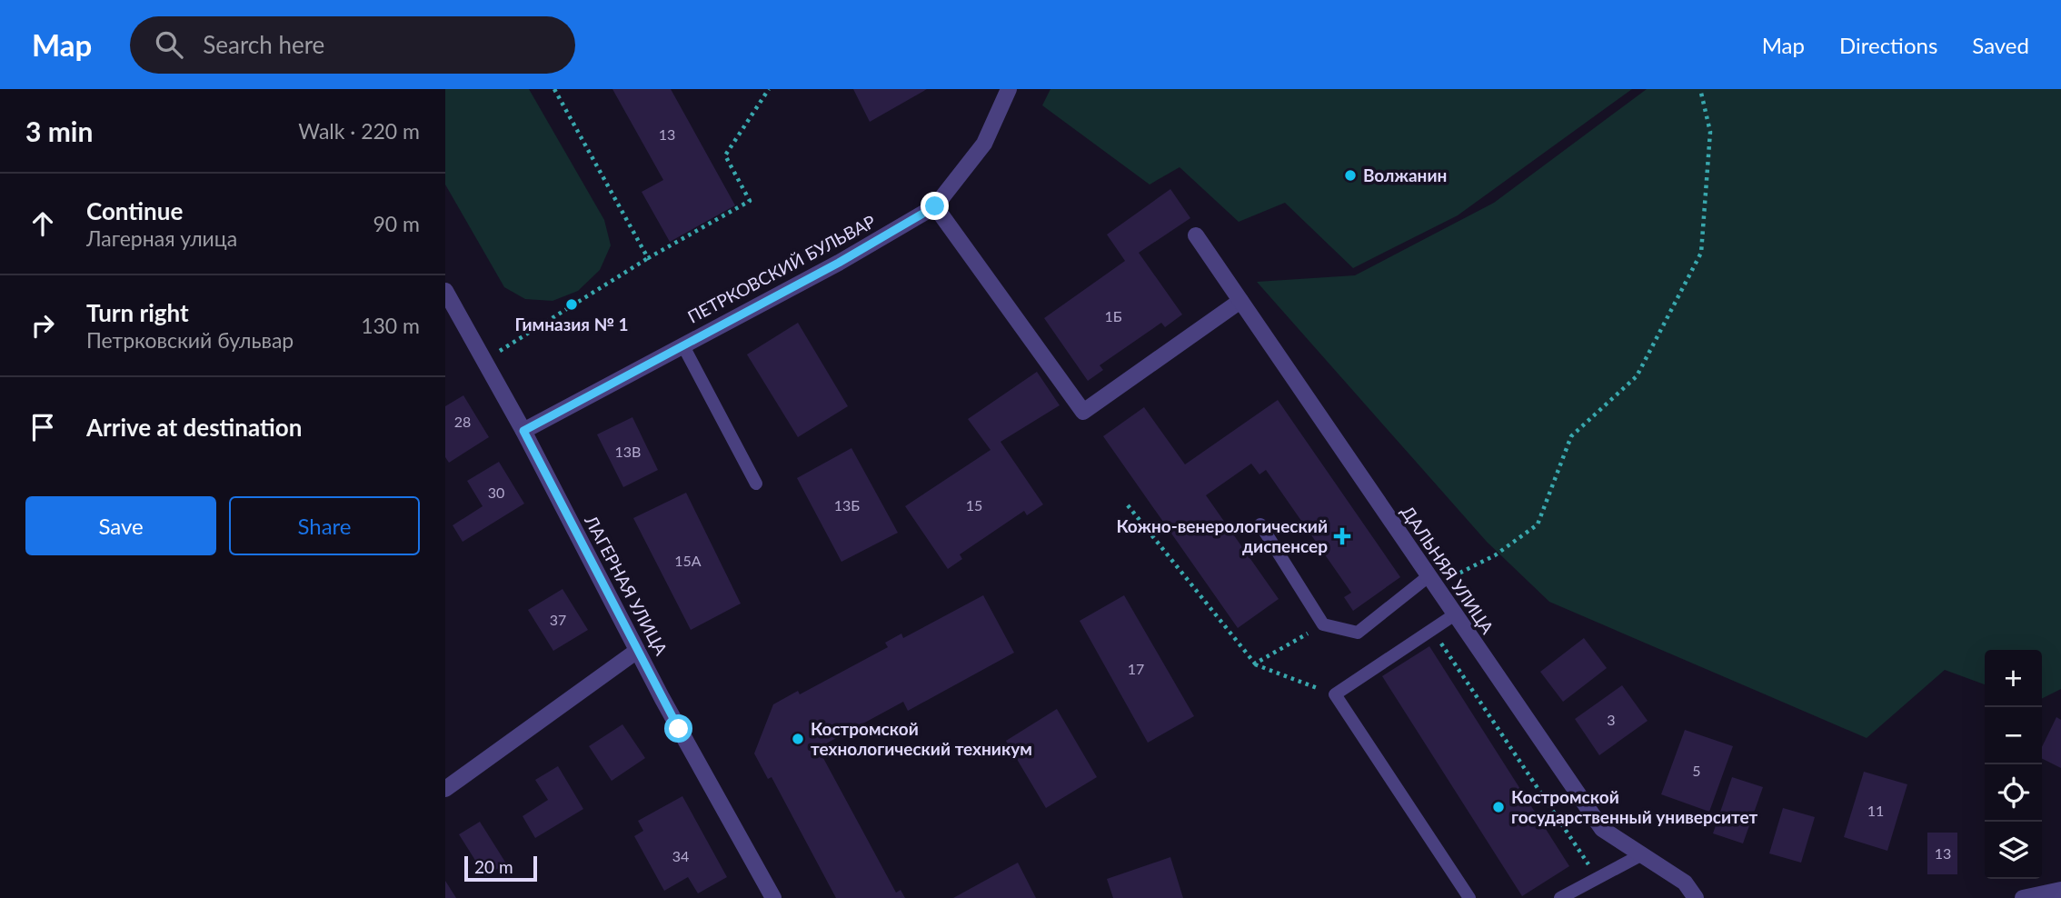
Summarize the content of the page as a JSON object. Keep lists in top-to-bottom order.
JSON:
{
  "streets": {
    "street": ["ПЕТРКОВСКИЙ БУЛЬВАР", "ДАЛЬНЯЯ УЛИЦА", "ЛАГЕРНАЯ УЛИЦА"]
  },
  "crossings": [
    ["ПЕТРКОВСКИЙ БУЛЬВАР", "ЛАГЕРНАЯ УЛИЦА"]
  ],
  "places": {
    "other": [
      "Волжанин",
      "Гимназия № 1",
      "Костромской технологический техникум",
      "Костромской государственный университет"
    ],
    "health": ["Кожно-венерологический диспенсер"]
  },
  "house_numbers": [
    "13",
    "1Б",
    "28",
    "13В",
    "30",
    "13Б",
    "15",
    "15А",
    "37",
    "17",
    "3",
    "5",
    "11",
    "13",
    "34"
  ],
  "scale_bar": "20 m",
  "page": {
    "header": "Map",
    "search": "Search here",
    "nav": ["Map", "Directions", "Saved"],
    "heading": ["3 min", "Walk · 220 m"],
    "list": [
      ["Continue", "Лагерная улица", "90 m"],
      ["Turn right", "Петрковский бульвар", "130 m"],
      "Arrive at destination"
    ],
    "buttons": ["Save", "Share"],
    "map_buttons": ["+", "−"],
    "scale": "20 m"
  }
}
